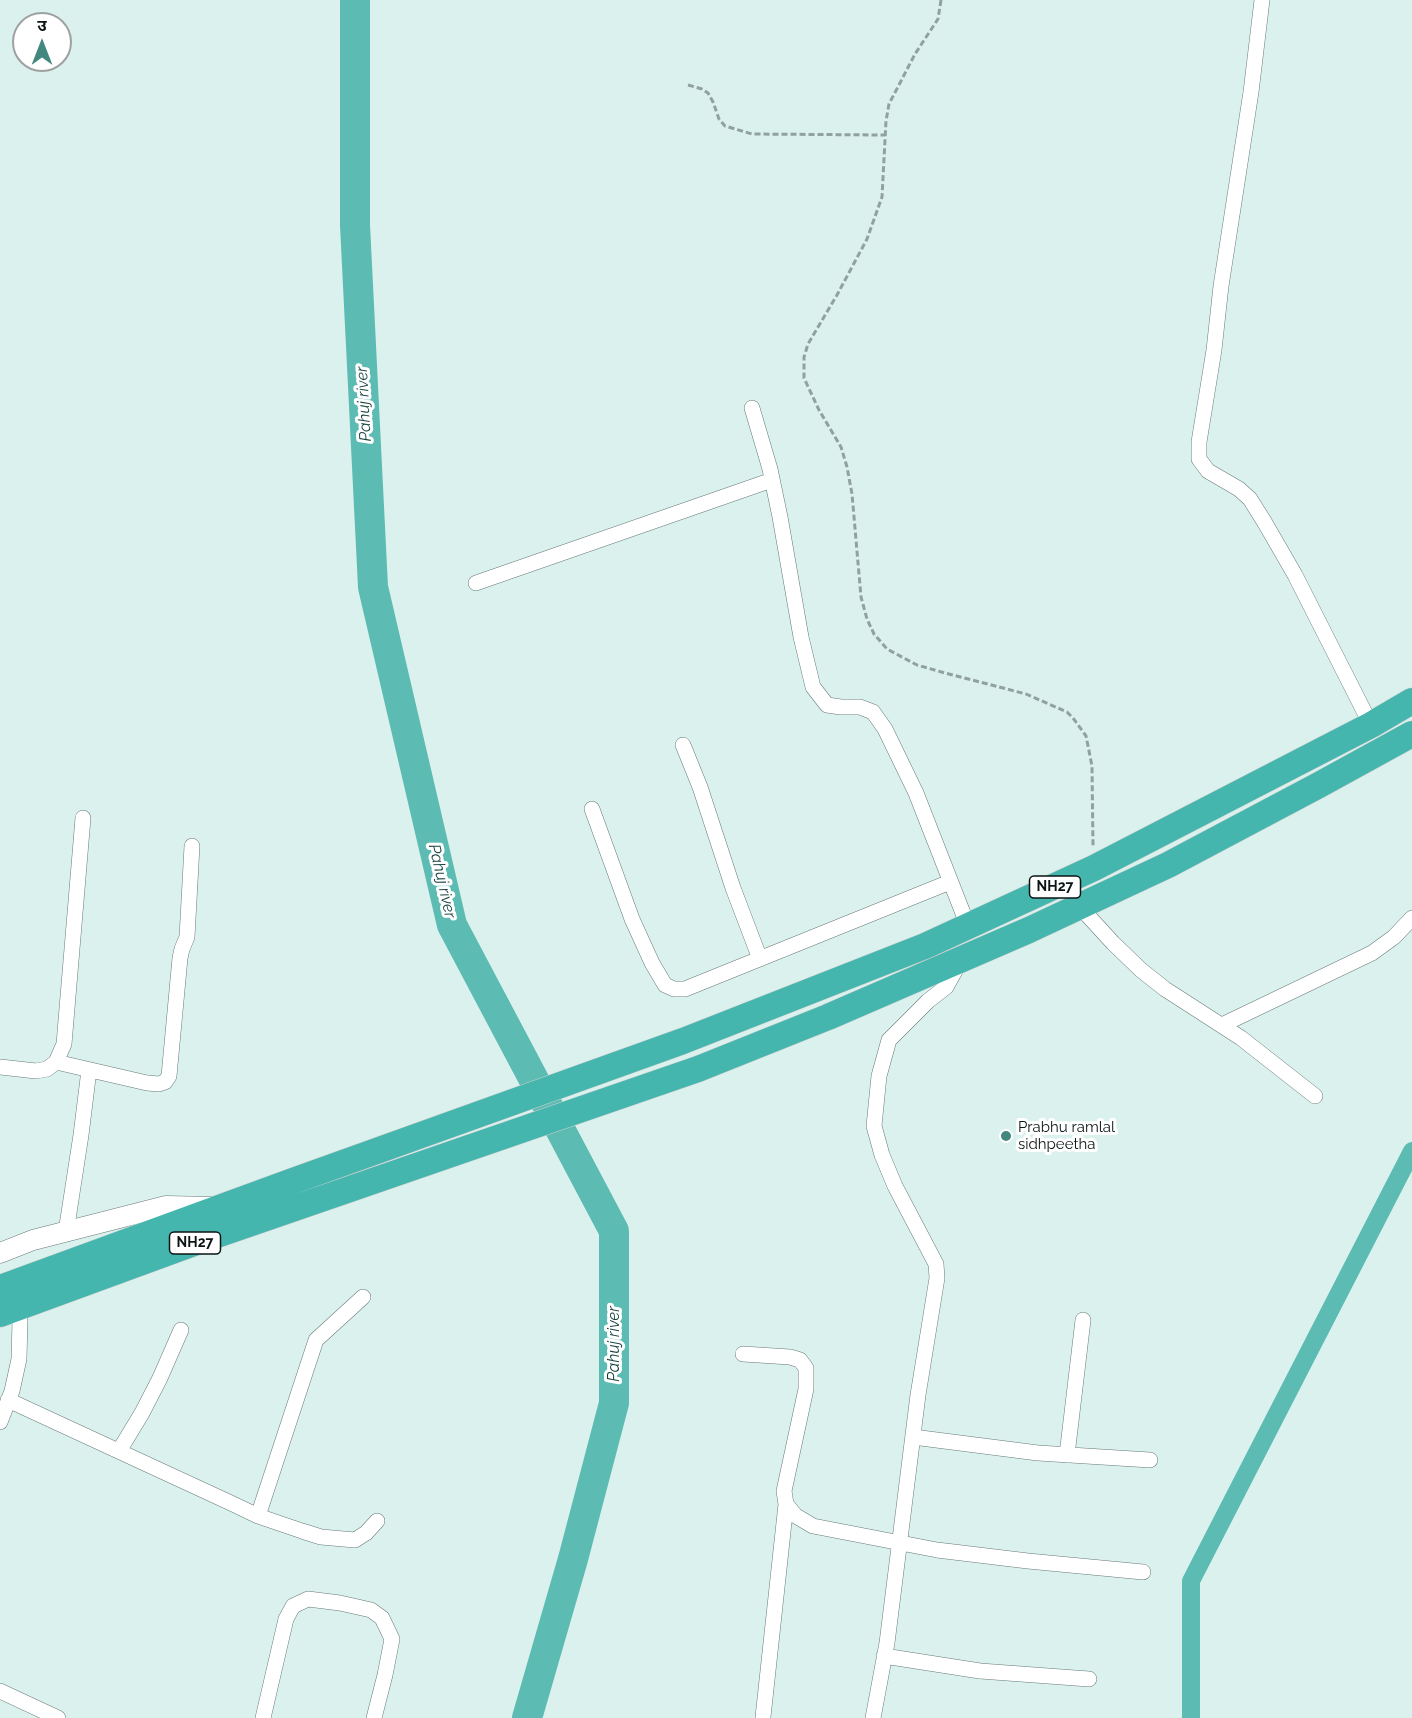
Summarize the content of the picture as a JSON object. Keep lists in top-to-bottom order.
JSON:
{
  "streets": {
    "highway": ["NH27"]
  },
  "water": ["Pahuj river"],
  "places": ["Prabhu ramlal sidhpeetha"],
  "north": "top"
}
